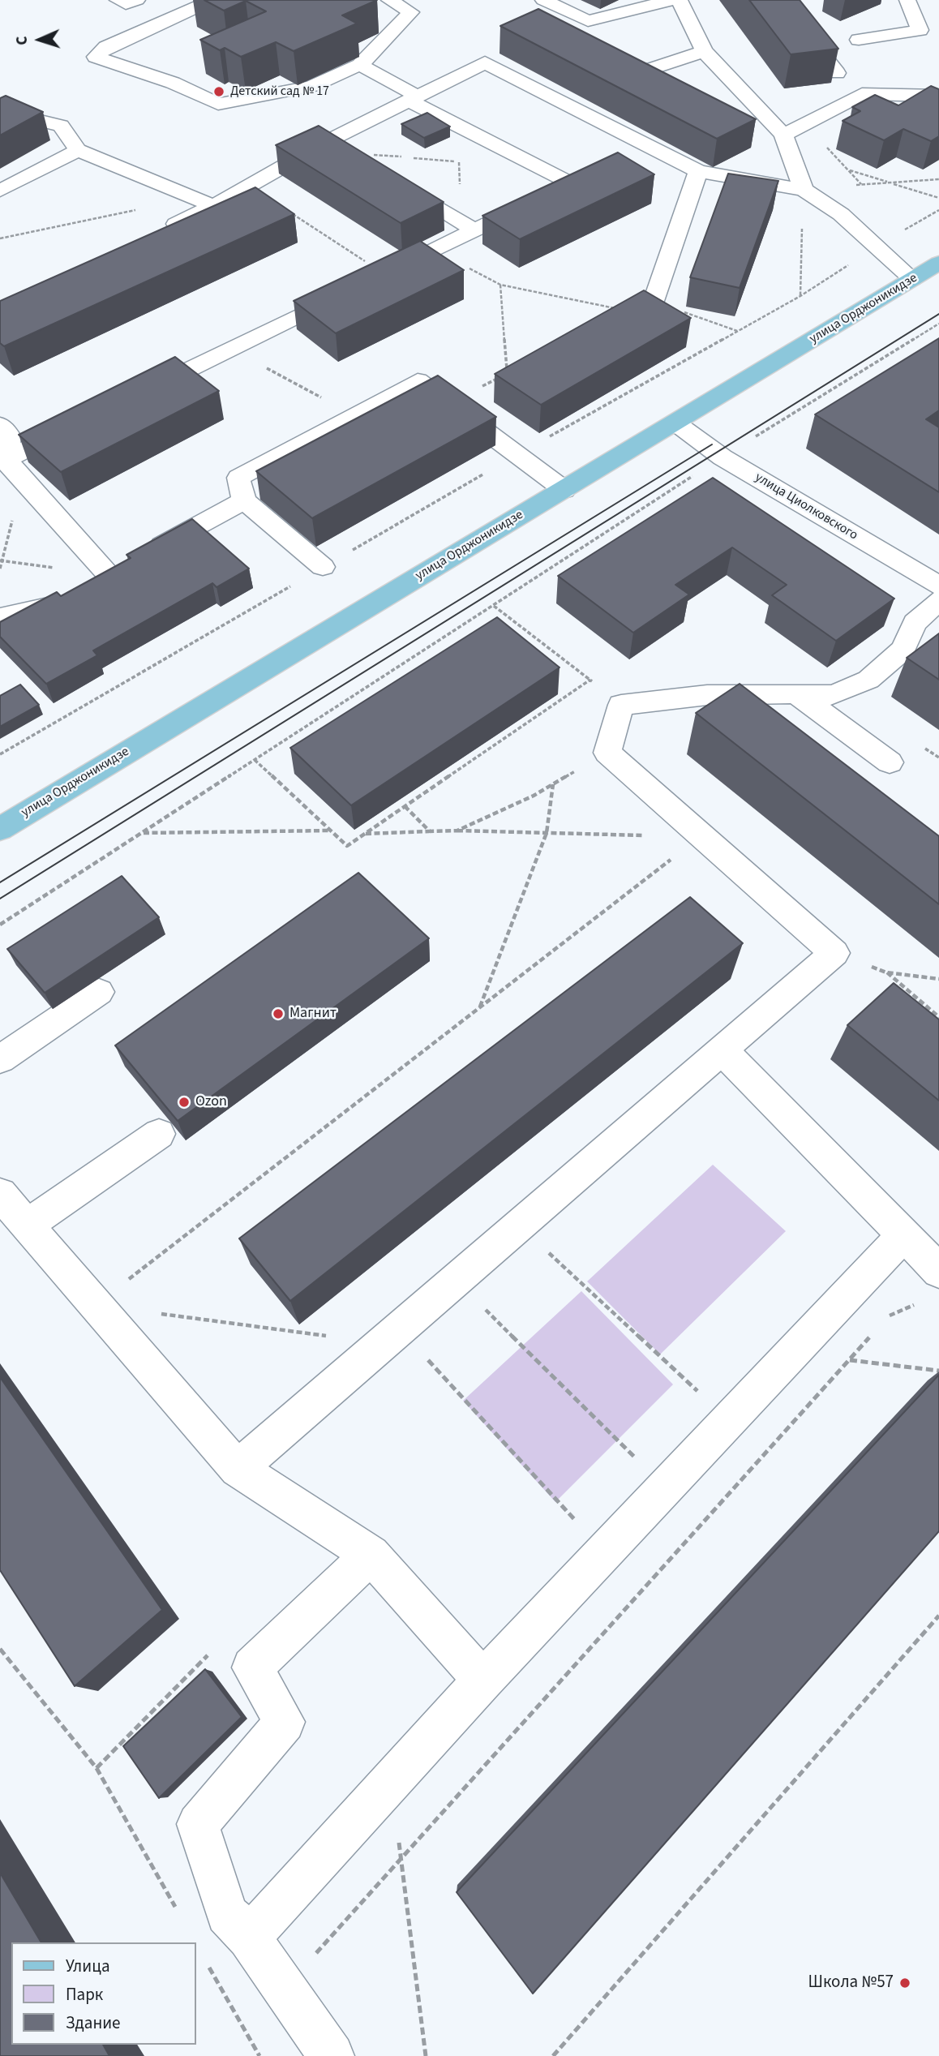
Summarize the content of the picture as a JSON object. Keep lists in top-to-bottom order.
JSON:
{
  "streets": {
    "main road": ["улица Орджоникидзе"],
    "street": ["улица Циолковского"]
  },
  "crossings": [
    ["улица Орджоникидзе", "улица Циолковского"]
  ],
  "places": [
    "Детский сад № 17",
    "Магнит",
    "Ozon",
    "Школа №57"
  ],
  "legend": ["Улица", "Парк", "Здание"],
  "north": "left"
}
